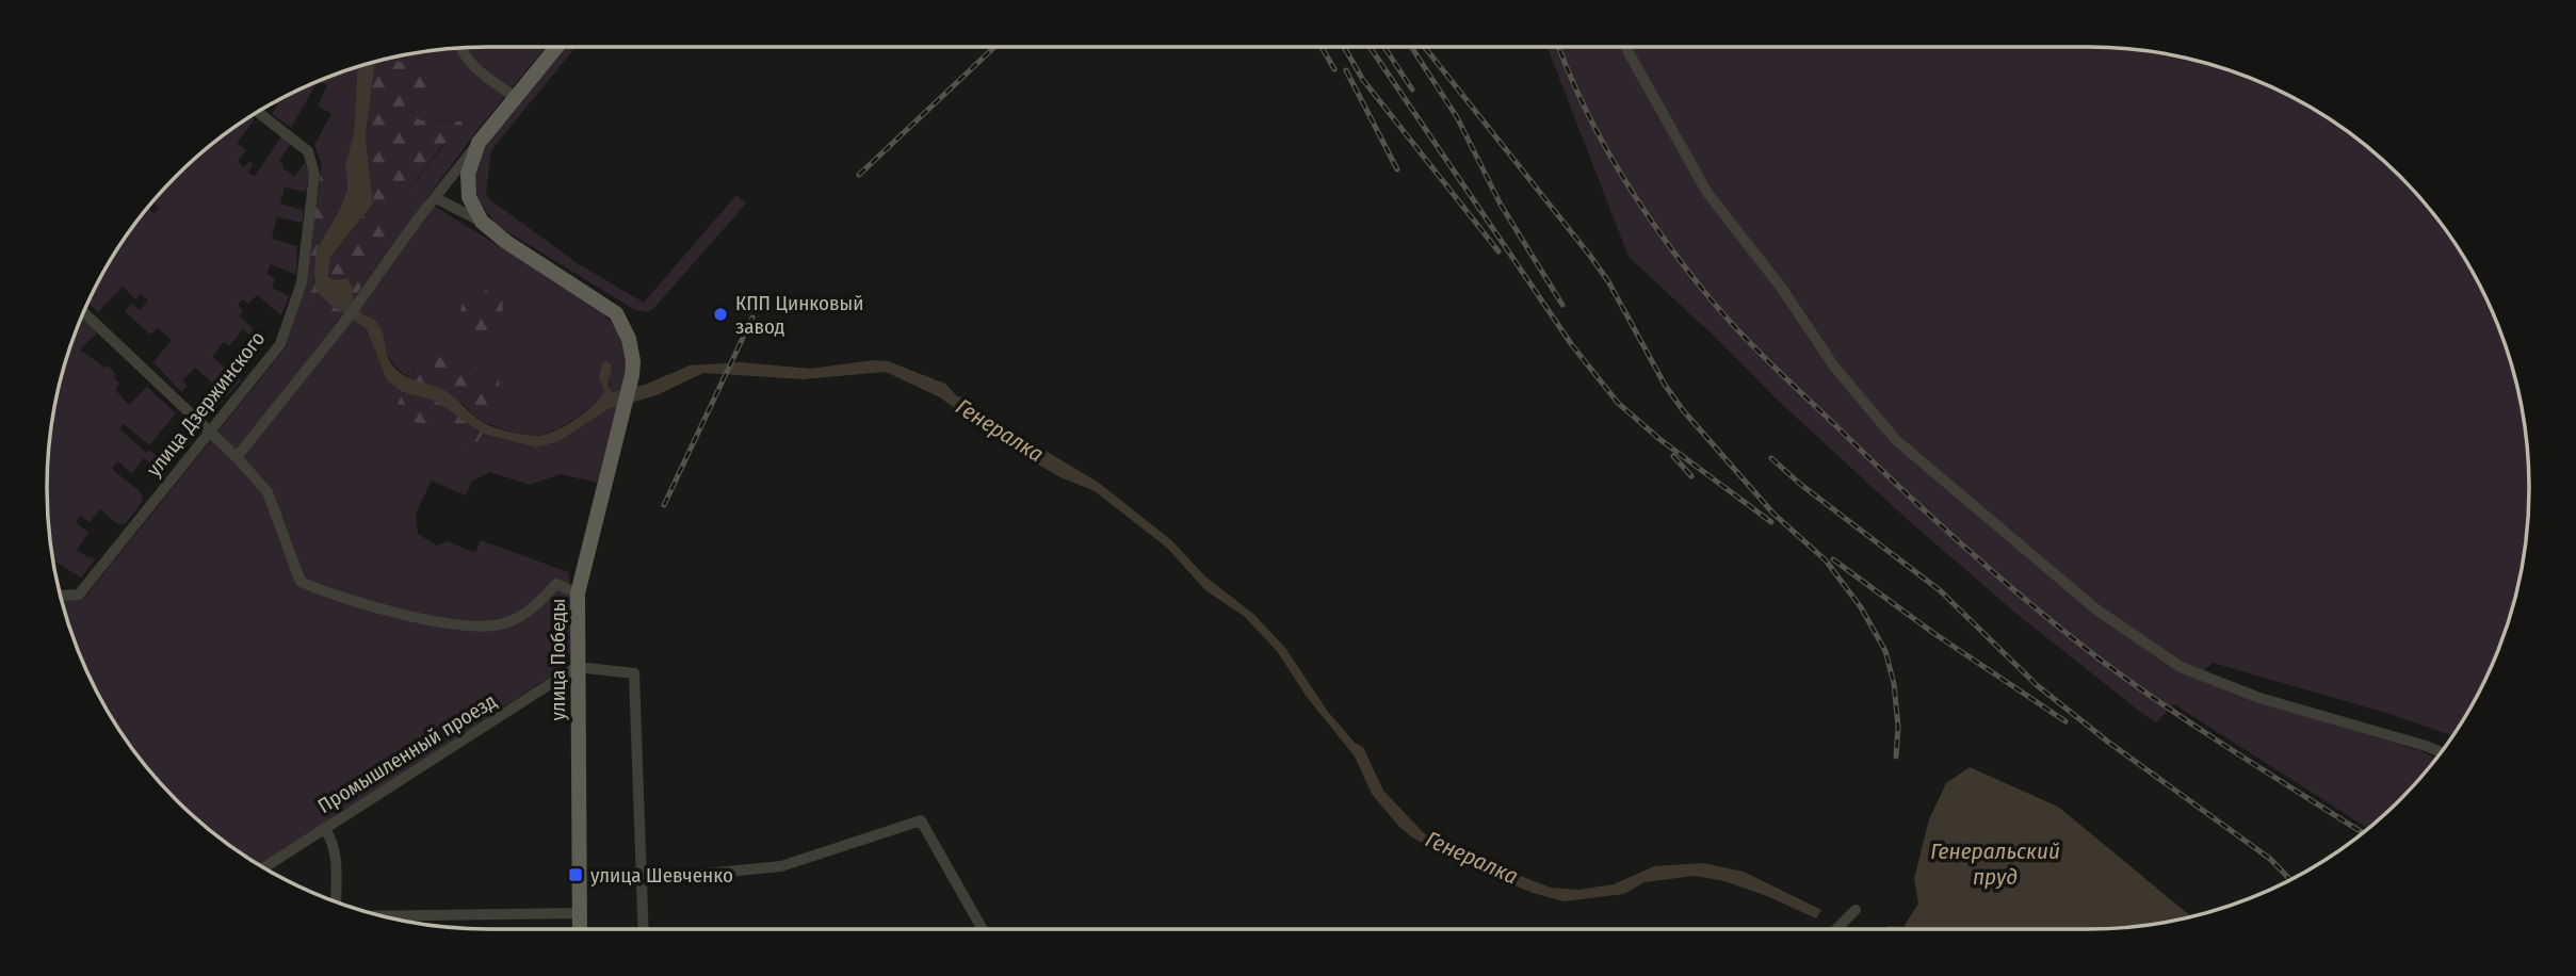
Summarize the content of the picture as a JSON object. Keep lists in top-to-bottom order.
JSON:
{
  "streets": {
    "main road": ["улица Победы"],
    "street": ["улица Дзержинского", "Промышленный проезд"]
  },
  "crossings": [
    ["улица Победы", "Промышленный проезд"]
  ],
  "water": ["Генералка", "Генеральский пруд"],
  "places": {
    "other": ["КПП Цинковый завод"],
    "transit": ["улица Шевченко"]
  }
}
